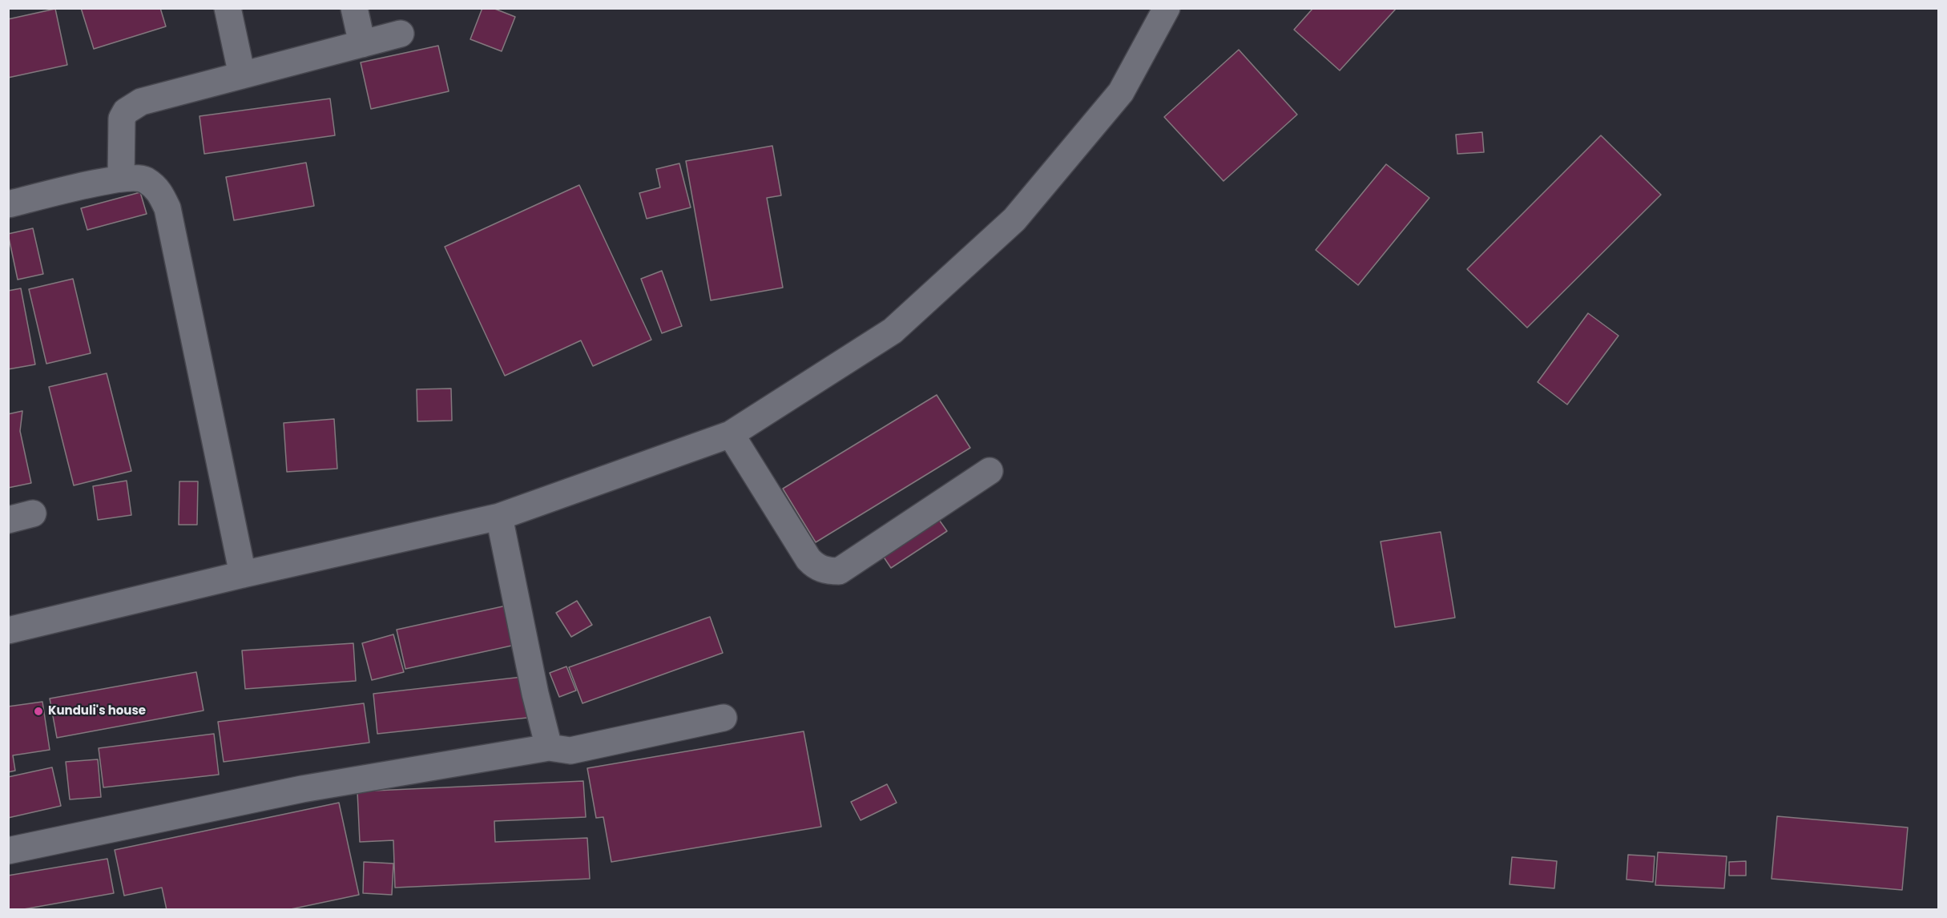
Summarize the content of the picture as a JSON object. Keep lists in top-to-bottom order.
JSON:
{
  "places": ["Kunduli's house"]
}
